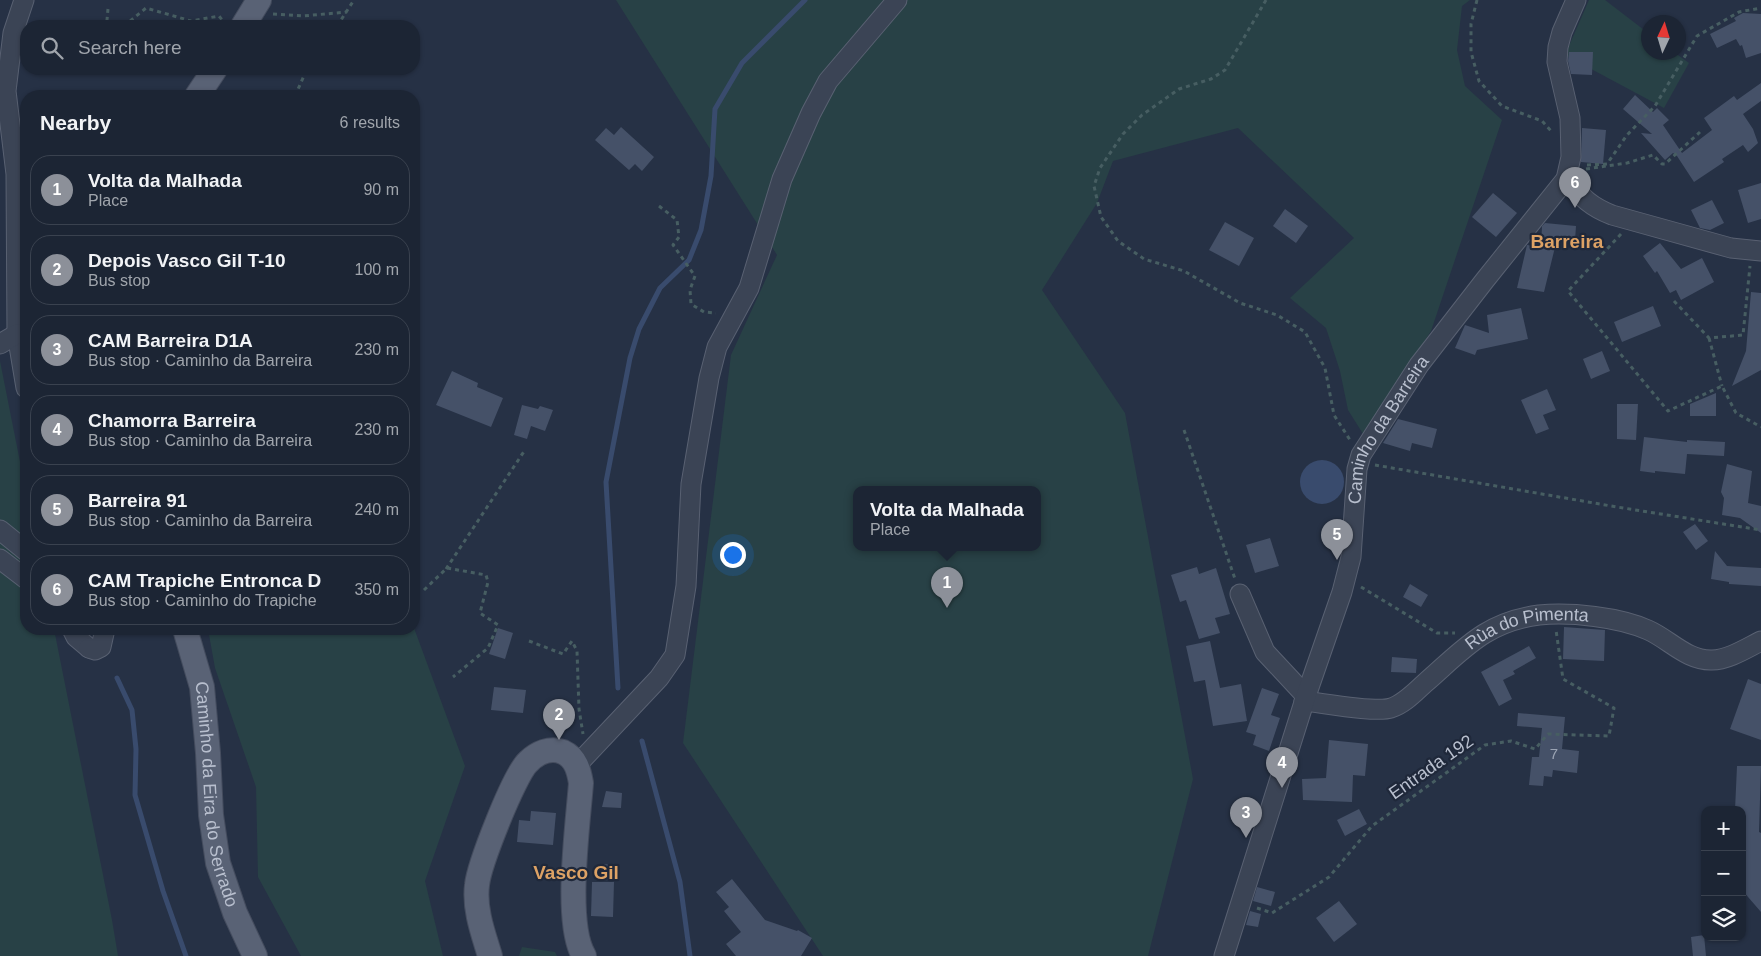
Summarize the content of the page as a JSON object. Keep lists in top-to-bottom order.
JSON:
{
  "streets": {
    "main road": ["Caminho da Eira do Serrado"],
    "street": ["Caminho da Barreira", "Rùa do Pimenta"],
    "path": ["Entrada 192"]
  },
  "crossings": [
    ["Caminho da Barreira", "Rùa do Pimenta"],
    ["Caminho da Barreira", "Entrada 192"],
    ["Rùa do Pimenta", "Entrada 192"]
  ],
  "districts": ["Barreira", "Vasco Gil"],
  "house_numbers": ["7"],
  "north": "top",
  "page": {
    "search": "Search here",
    "heading": ["Nearby", "6 results"],
    "list": [
      {
        "mark": "1",
        "name": "Volta da Malhada",
        "note": "Place",
        "value": "90 m"
      },
      {
        "mark": "2",
        "name": "Depois Vasco Gil T-10",
        "note": "Bus stop",
        "value": "100 m"
      },
      {
        "mark": "3",
        "name": "CAM Barreira D1A",
        "note": "Bus stop · Caminho da Barreira",
        "value": "230 m"
      },
      {
        "mark": "4",
        "name": "Chamorra Barreira",
        "note": "Bus stop · Caminho da Barreira",
        "value": "230 m"
      },
      {
        "mark": "5",
        "name": "Barreira 91",
        "note": "Bus stop · Caminho da Barreira",
        "value": "240 m"
      },
      {
        "mark": "6",
        "name": "CAM Trapiche Entronca D",
        "note": "Bus stop · Caminho do Trapiche",
        "value": "350 m"
      }
    ],
    "pins": [
      "6",
      "5",
      "1",
      "2",
      "4",
      "3"
    ],
    "popup": ["Volta da Malhada", "Place"],
    "map_buttons": ["+", "−"]
  }
}
